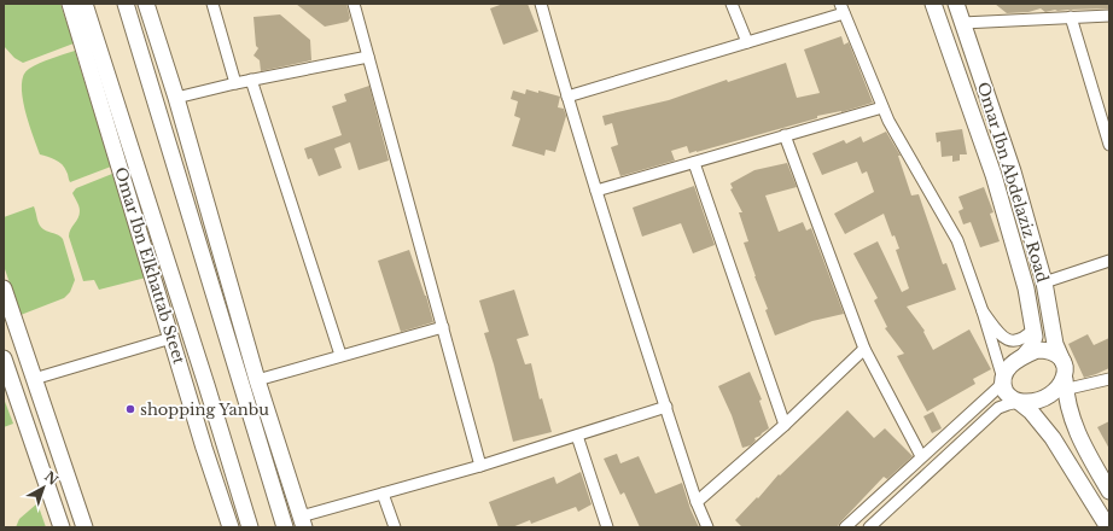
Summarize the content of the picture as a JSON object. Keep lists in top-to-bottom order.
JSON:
{
  "streets": {
    "main road": ["Omar Ibn Abdelaziz Road", "Omar Ibn Elkhattab Steet"]
  },
  "places": ["shopping Yanbu"],
  "north": "top right"
}
